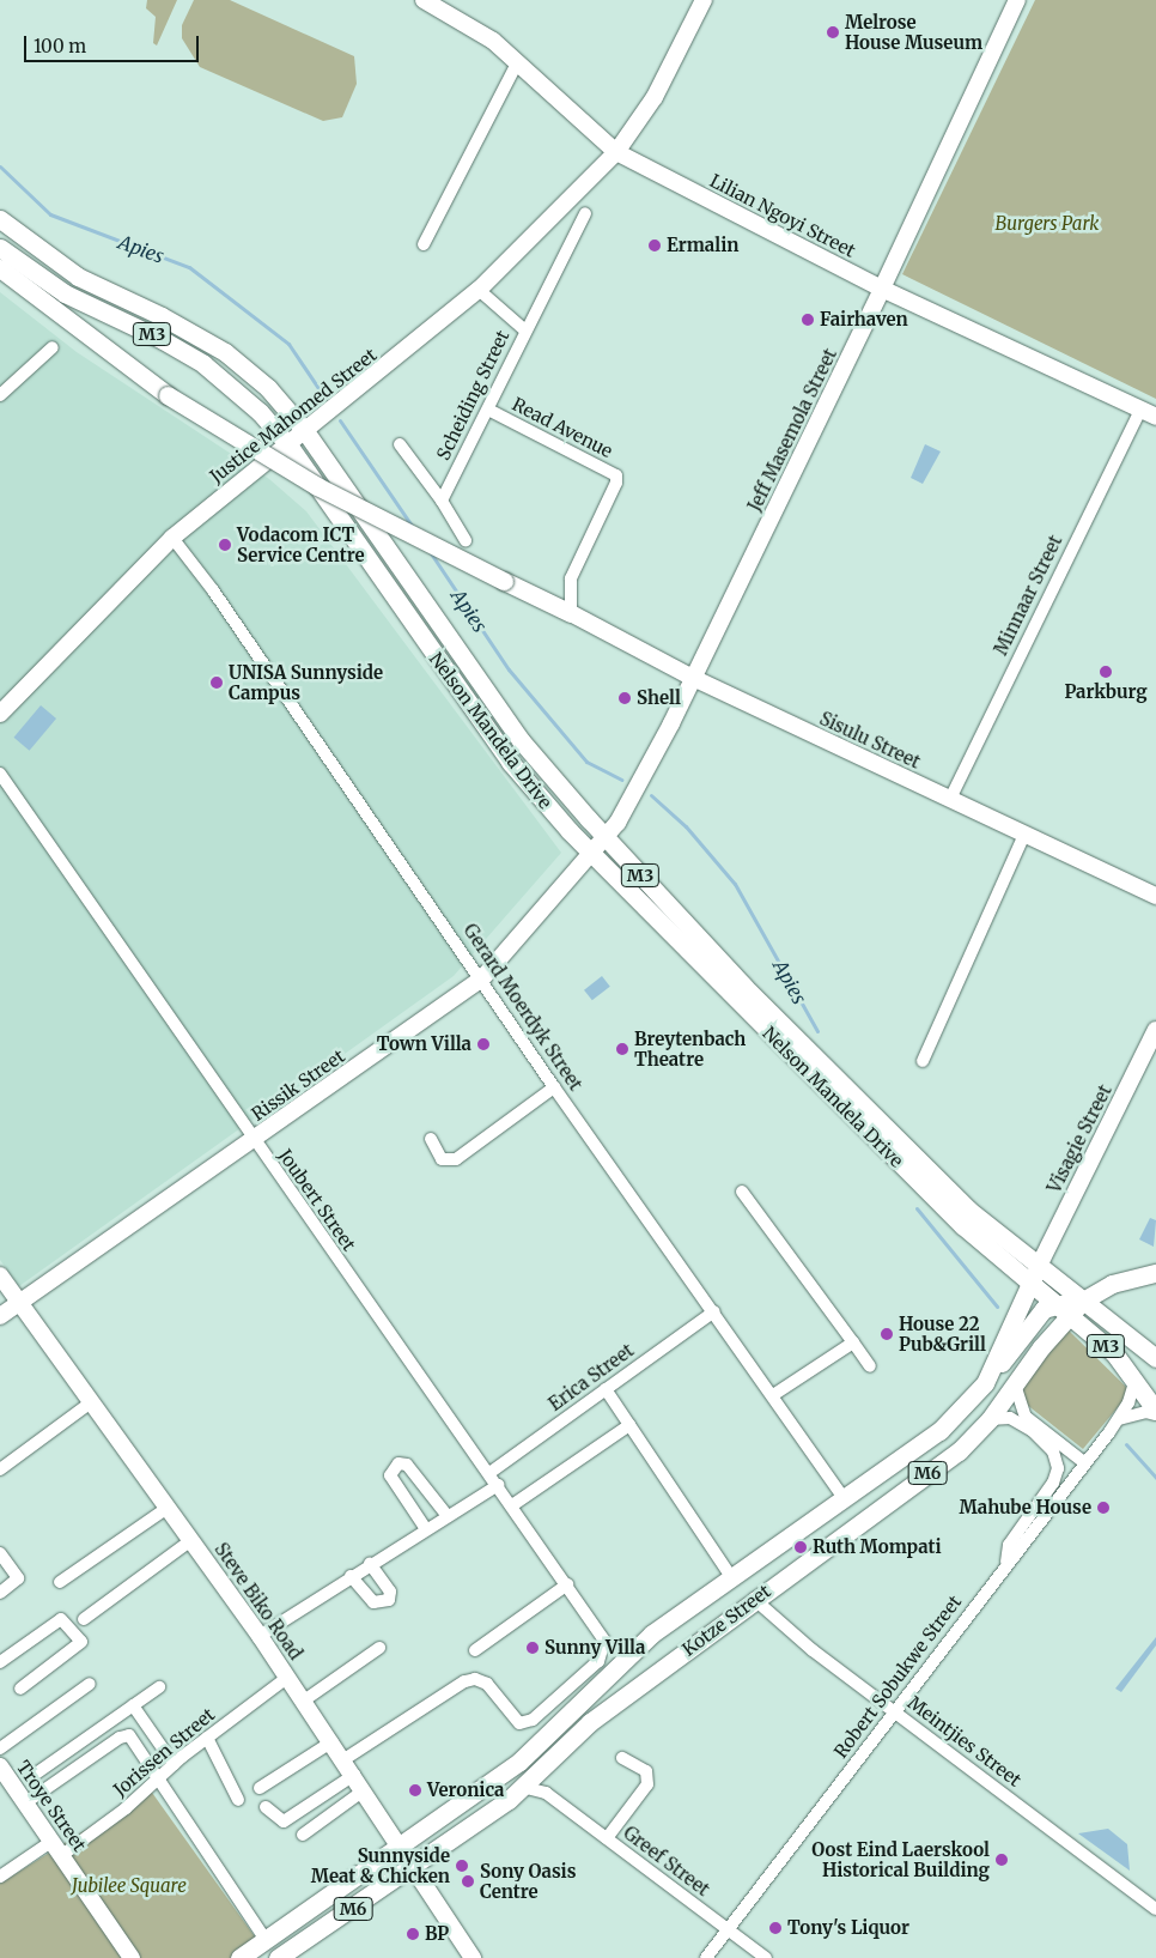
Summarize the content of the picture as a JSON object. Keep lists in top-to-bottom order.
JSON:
{
  "streets": {
    "main road": [
      "Lilian Ngoyi Street",
      "M3",
      "Justice Mahomed Street",
      "Jeff Masemola Street",
      "Nelson Mandela Drive",
      "Sisulu Street",
      "Rissik Street",
      "Visagie Street",
      "M6",
      "Steve Biko Road",
      "Kotze Street",
      "Troye Street"
    ],
    "street": [
      "Scheiding Street",
      "Read Avenue",
      "Minnaar Street",
      "Gerard Moerdyk Street",
      "Joubert Street",
      "Erica Street",
      "Robert Sobukwe Street",
      "Meintjies Street",
      "Jorissen Street",
      "Greef Street"
    ]
  },
  "crossings": [
    ["Lilian Ngoyi Street", "Justice Mahomed Street"],
    ["Lilian Ngoyi Street", "Jeff Masemola Street"],
    ["Lilian Ngoyi Street", "Minnaar Street"],
    ["Scheiding Street", "Justice Mahomed Street"],
    ["Scheiding Street", "Read Avenue"],
    ["Justice Mahomed Street", "Nelson Mandela Drive"],
    ["Justice Mahomed Street", "Gerard Moerdyk Street"],
    ["Read Avenue", "Sisulu Street"],
    ["Jeff Masemola Street", "Nelson Mandela Drive"],
    ["Jeff Masemola Street", "Sisulu Street"],
    ["Jeff Masemola Street", "Rissik Street"],
    ["Minnaar Street", "Sisulu Street"],
    ["Nelson Mandela Drive", "Rissik Street"],
    ["Nelson Mandela Drive", "Visagie Street"],
    ["Nelson Mandela Drive", "Kotze Street"],
    ["Nelson Mandela Drive", "Robert Sobukwe Street"],
    ["Gerard Moerdyk Street", "Rissik Street"],
    ["Gerard Moerdyk Street", "Erica Street"],
    ["Gerard Moerdyk Street", "Kotze Street"],
    ["Rissik Street", "Joubert Street"],
    ["Rissik Street", "Steve Biko Road"],
    ["Visagie Street", "Kotze Street"],
    ["Joubert Street", "Erica Street"],
    ["Joubert Street", "Steve Biko Road"],
    ["Steve Biko Road", "Kotze Street"],
    ["Steve Biko Road", "Jorissen Street"],
    ["Kotze Street", "Meintjies Street"],
    ["Kotze Street", "Greef Street"],
    ["Robert Sobukwe Street", "Meintjies Street"],
    ["Robert Sobukwe Street", "Greef Street"],
    ["Jorissen Street", "Troye Street"]
  ],
  "water": ["Apies"],
  "parks": ["Burgers Park", "Jubilee Square"],
  "places": [
    "Melrose House Museum",
    "Ermalin",
    "Fairhaven",
    "Vodacom ICT Service Centre",
    "Parkburg",
    "UNISA Sunnyside Campus",
    "Shell",
    "Town Villa",
    "Breytenbach Theatre",
    "House 22 Pub&Grill",
    "Mahube House",
    "Ruth Mompati",
    "Sunny Villa",
    "Veronica",
    "Oost Eind Laerskool Historical Building",
    "Sunnyside Meat & Chicken",
    "Sony Oasis Centre",
    "Tony's Liquor",
    "BP"
  ],
  "scale_bar": "100 m"
}
